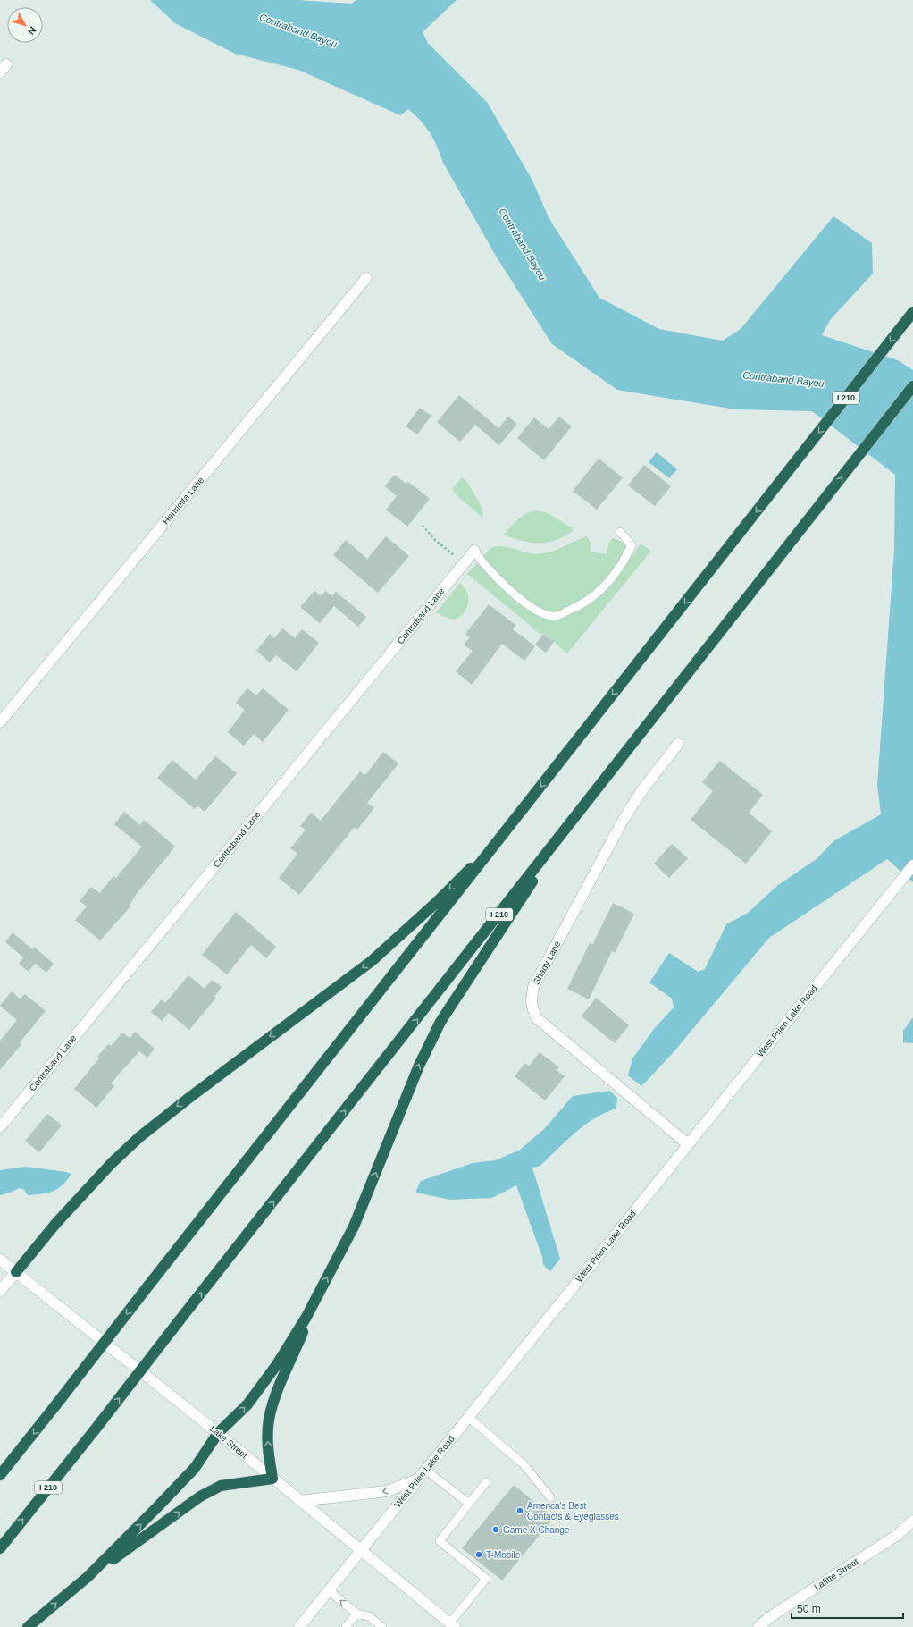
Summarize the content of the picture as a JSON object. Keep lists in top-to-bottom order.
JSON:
{
  "streets": {
    "highway": ["I 210"],
    "street": [
      "Henrietta Lane",
      "Contraband Lane",
      "Shady Lane",
      "West Prien Lake Road",
      "Lake Street",
      "Lafitte Street"
    ]
  },
  "crossings": [
    ["Shady Lane", "West Prien Lake Road"],
    ["West Prien Lake Road", "Lake Street"]
  ],
  "water": ["Contraband Bayou"],
  "places": ["America's Best Contacts & Eyeglasses", "Game X Change", "T-Mobile"],
  "scale_bar": "50 m",
  "north": "bottom right"
}
